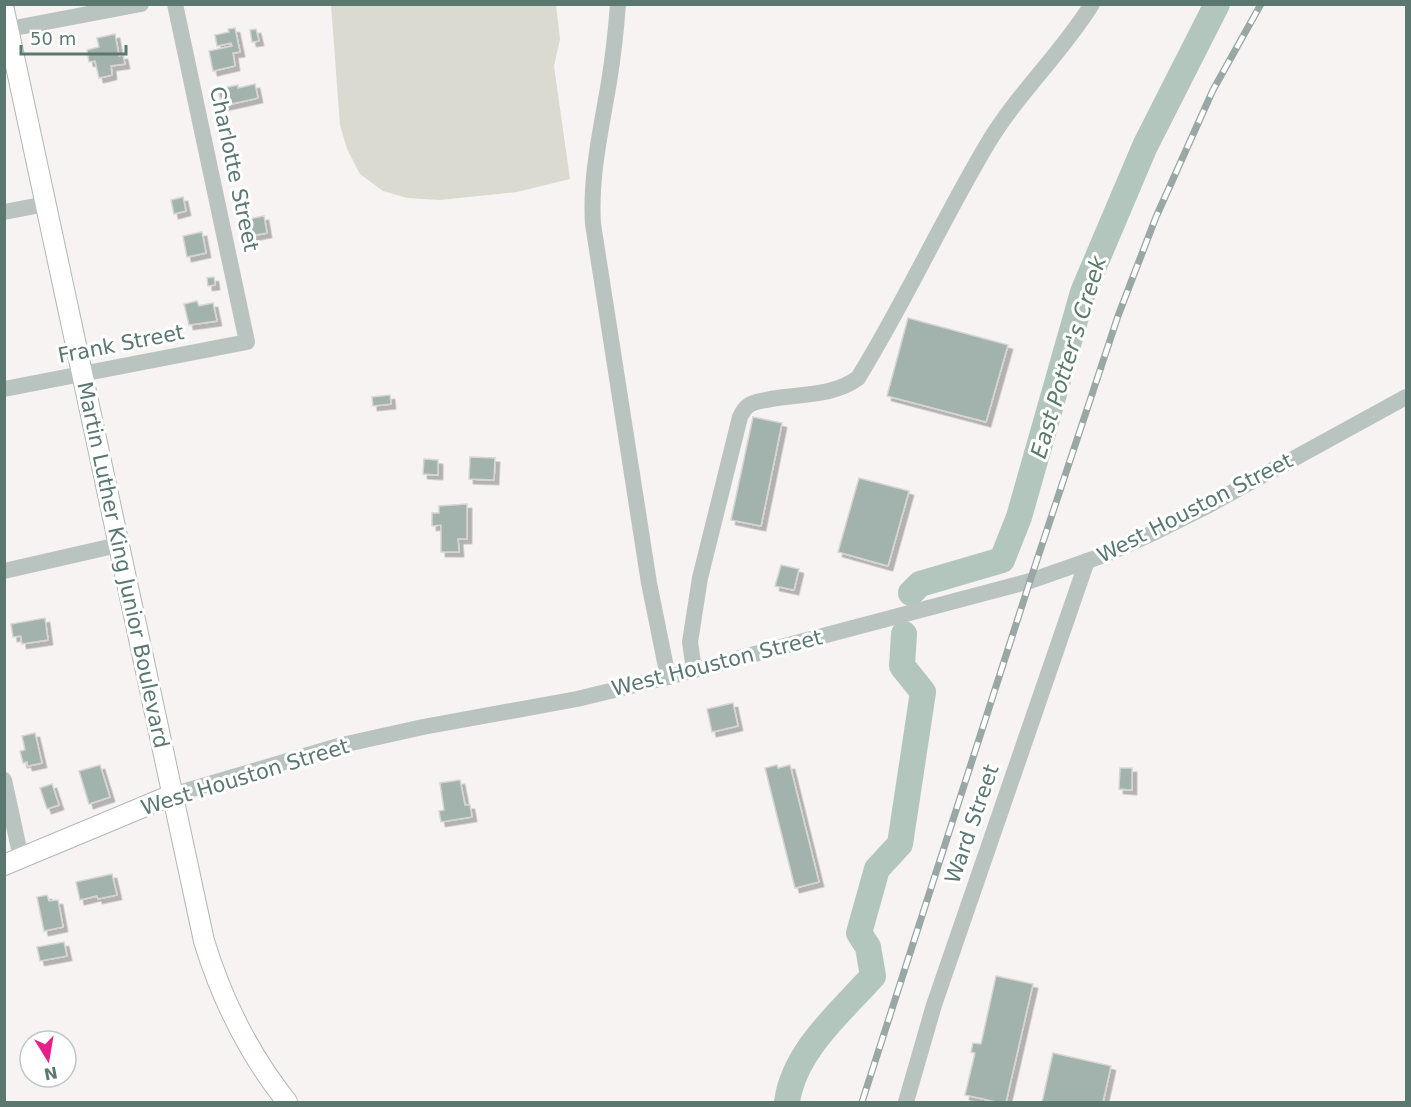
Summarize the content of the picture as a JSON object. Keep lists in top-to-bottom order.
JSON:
{
  "streets": {
    "main road": ["West Houston Street", "Martin Luther King Junior Boulevard"],
    "street": ["Charlotte Street", "Frank Street", "Ward Street"]
  },
  "crossings": [
    ["Charlotte Street", "Frank Street"],
    ["Frank Street", "Martin Luther King Junior Boulevard"],
    ["West Houston Street", "Martin Luther King Junior Boulevard"],
    ["West Houston Street", "Ward Street"]
  ],
  "water": ["East Potter's Creek"],
  "scale_bar": "50 m",
  "north": "bottom"
}
